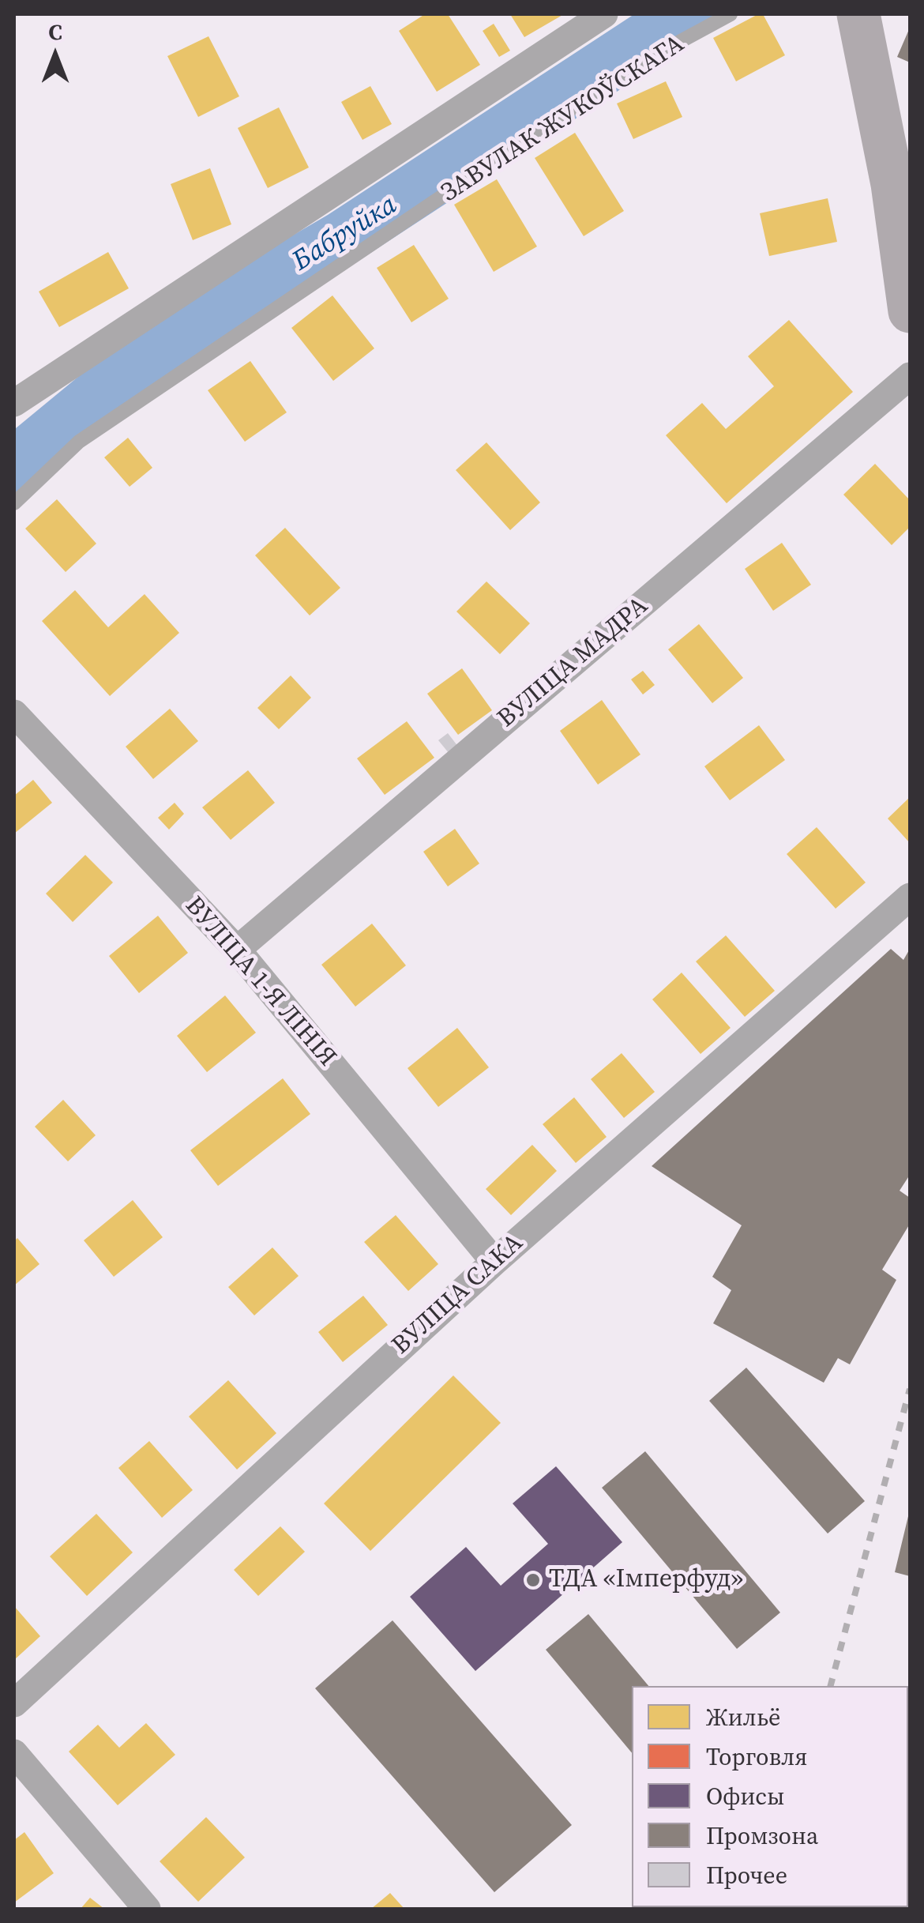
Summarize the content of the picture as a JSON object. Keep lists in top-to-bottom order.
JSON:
{
  "streets": {
    "street": ["ВУЛІЦА МАДРА", "ВУЛІЦА 1-Я ЛІНІЯ", "ВУЛІЦА САКА"],
    "lane": ["ЗАВУЛАК ЖУКОЎСКАГА"]
  },
  "crossings": [
    ["ВУЛІЦА МАДРА", "ВУЛІЦА 1-Я ЛІНІЯ"],
    ["ВУЛІЦА 1-Я ЛІНІЯ", "ВУЛІЦА САКА"]
  ],
  "water": ["Бабруйка"],
  "places": ["ТДА «Імперфуд»"],
  "legend": [
    "Жильё",
    "Торговля",
    "Офисы",
    "Промзона",
    "Прочее"
  ],
  "north": "top"
}
